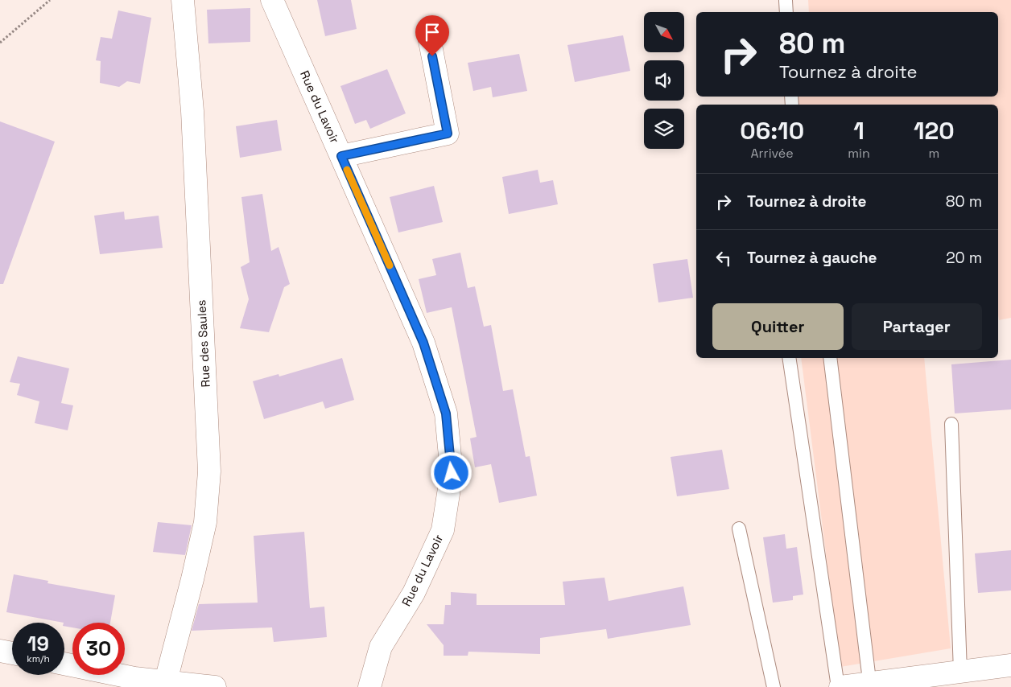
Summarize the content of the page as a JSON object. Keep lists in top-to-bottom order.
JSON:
{
  "streets": {
    "street": ["Rue du Lavoir", "Rue des Saules"]
  },
  "north": "bottom right",
  "page": {
    "turn": ["80 m", "Tournez à droite"],
    "eta": [
      "06:10",
      "Arrivée",
      "1",
      "min",
      "120",
      "m"
    ],
    "list": [
      {
        "name": "Tournez à droite",
        "value": "80 m"
      },
      {
        "name": "Tournez à gauche",
        "value": "20 m"
      }
    ],
    "buttons": ["Quitter", "Partager"],
    "speed": "19 km/h",
    "limit": "30"
  }
}
